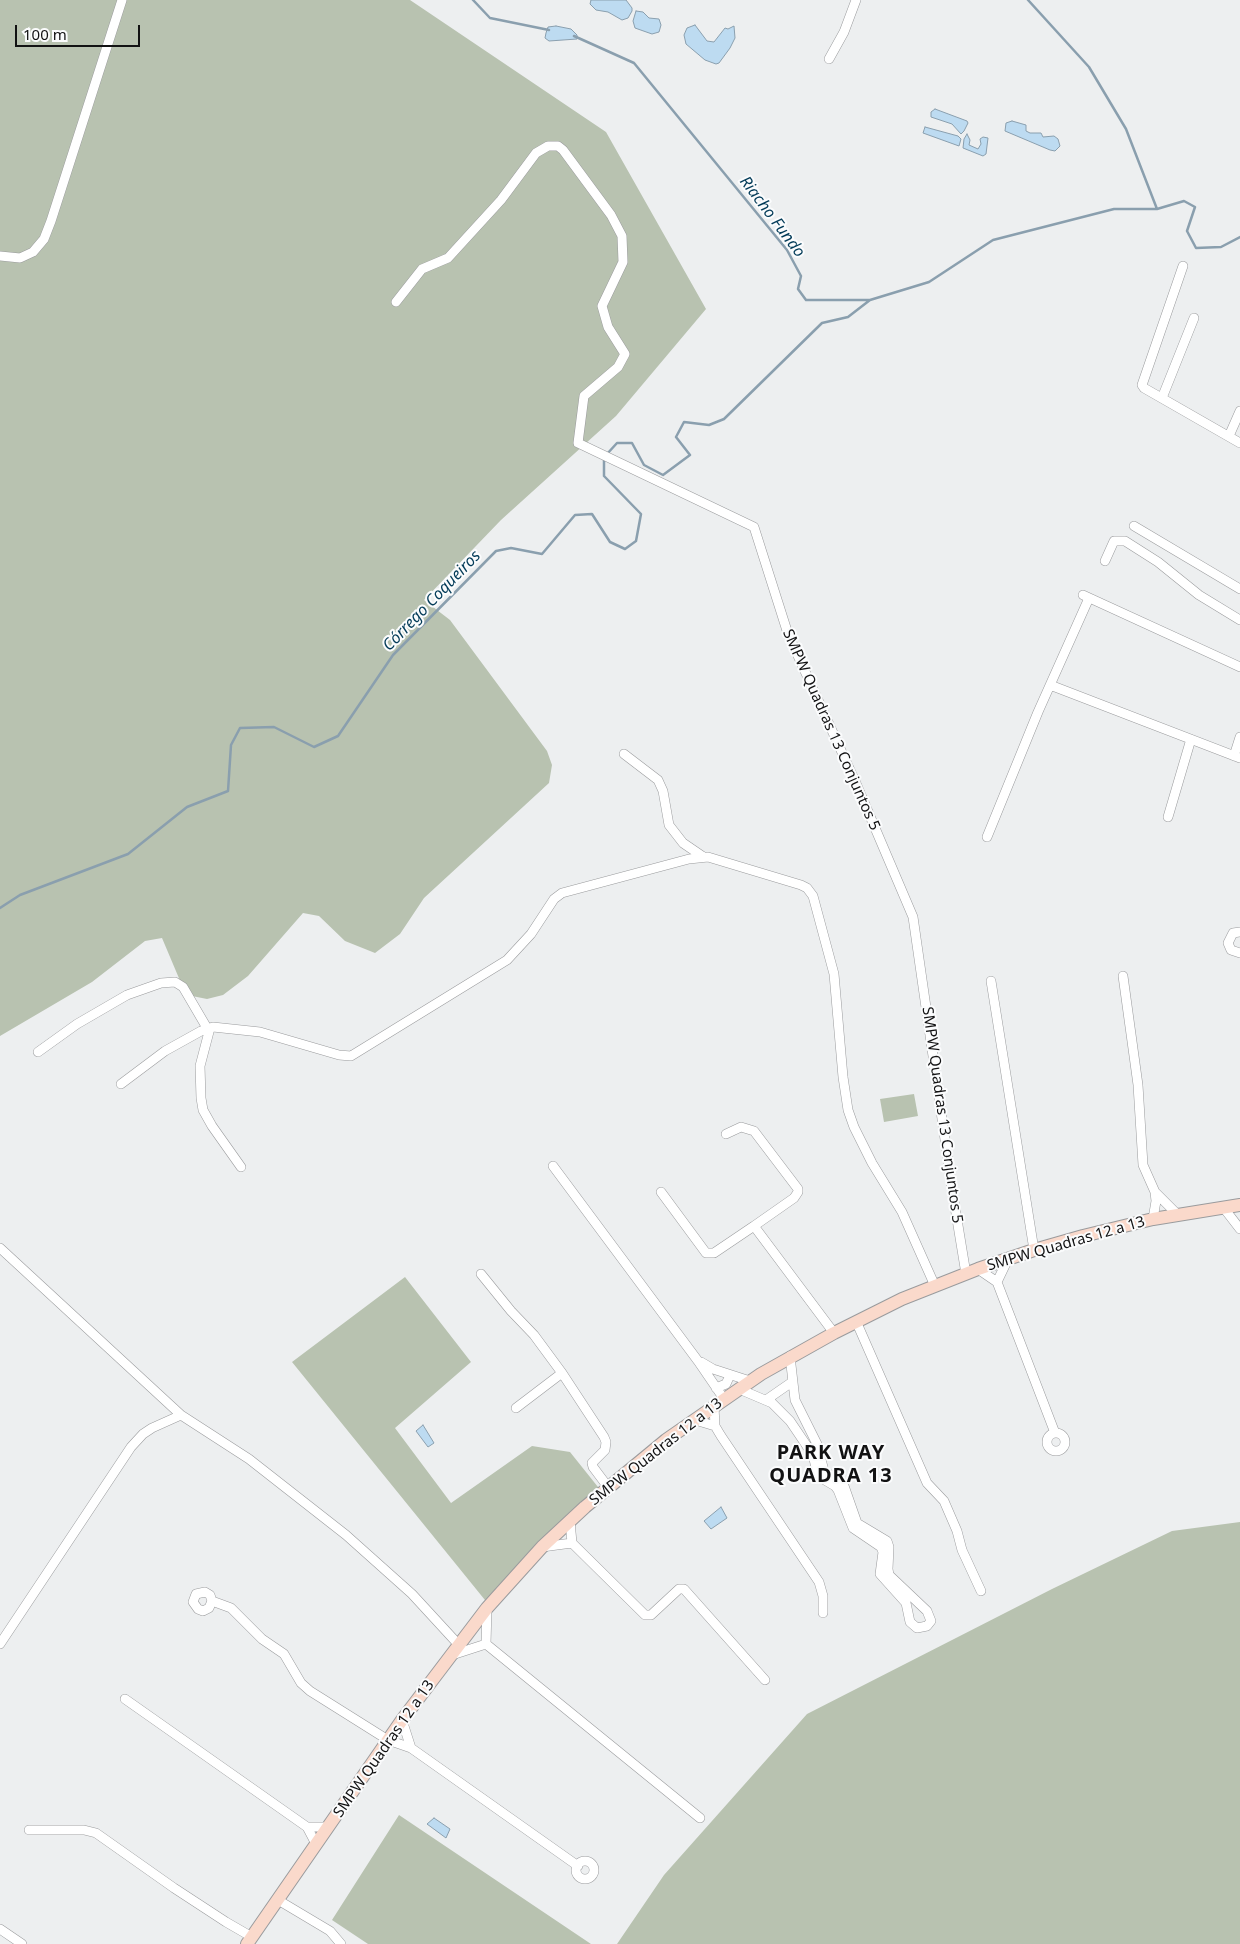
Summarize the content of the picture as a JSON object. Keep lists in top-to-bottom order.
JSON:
{
  "streets": {
    "street": ["SMPW Quadras 13 Conjuntos 5", "SMPW Quadras 12 a 13"]
  },
  "crossings": [
    ["SMPW Quadras 13 Conjuntos 5", "SMPW Quadras 12 a 13"]
  ],
  "districts": ["PARK WAY QUADRA 13"],
  "water": ["Riacho Fundo", "Córrego Coqueiros"],
  "scale_bar": "100 m"
}
